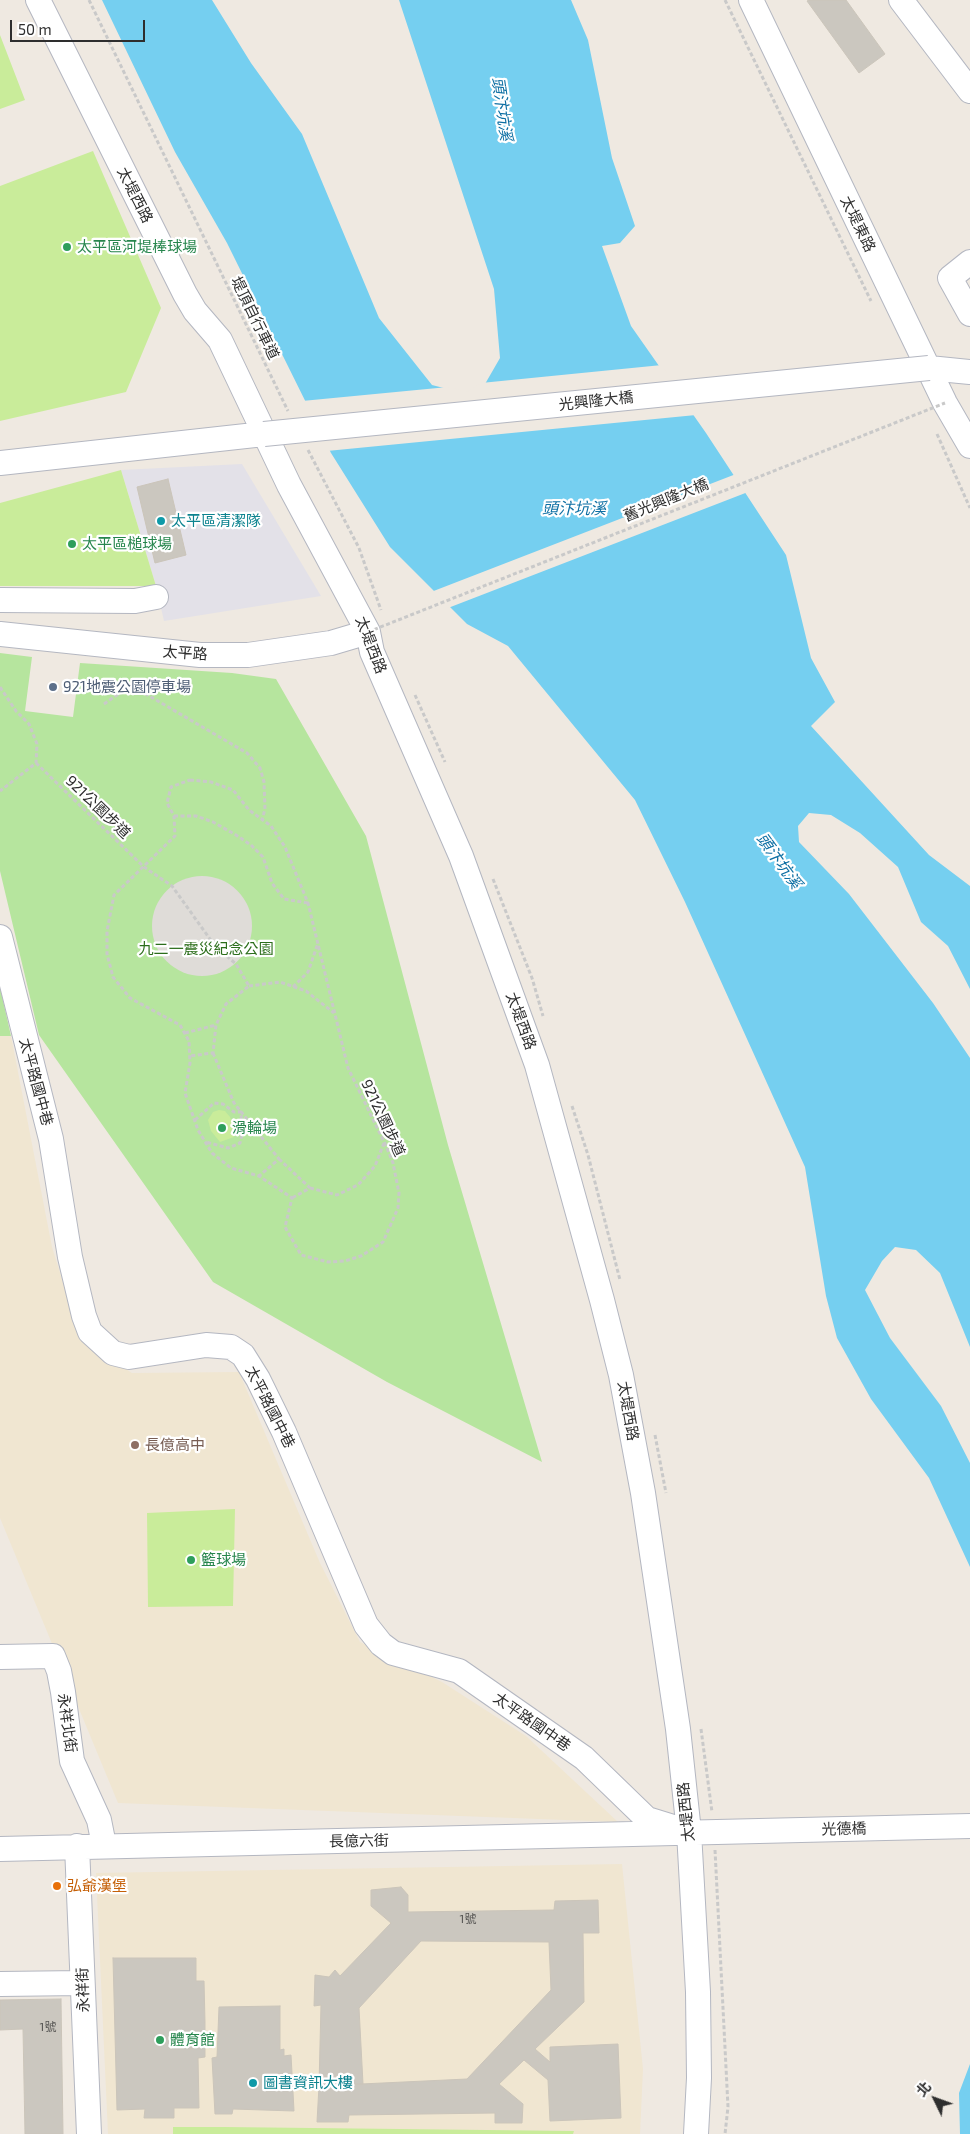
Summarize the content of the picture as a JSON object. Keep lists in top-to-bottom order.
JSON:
{
  "streets": {
    "street": [
      "太堤西路",
      "太堤東路",
      "光興隆大橋",
      "太平路",
      "太平路國中巷",
      "永祥北街",
      "光德橋",
      "長億六街",
      "永祥街"
    ],
    "path": ["堤頂自行車道", "舊光興隆大橋", "921公園步道"]
  },
  "crossings": [
    ["太堤西路", "光興隆大橋"],
    ["太堤西路", "舊光興隆大橋"],
    ["太堤西路", "太平路"],
    ["太堤西路", "太平路國中巷"],
    ["太堤西路", "長億六街"],
    ["太堤東路", "光興隆大橋"],
    ["太堤東路", "舊光興隆大橋"],
    ["舊光興隆大橋", "太平路"],
    ["太平路國中巷", "長億六街"],
    ["永祥北街", "長億六街"],
    ["光德橋", "長億六街"],
    ["長億六街", "永祥街"]
  ],
  "water": ["頭汴坑溪"],
  "parks": ["九二一震災紀念公園"],
  "places": [
    "太平區河堤棒球場",
    "太平區清潔隊",
    "太平區槌球場",
    "921地震公園停車場",
    "滑輪場",
    "長億高中",
    "籃球場",
    "弘爺漢堡",
    "體育館",
    "圖書資訊大樓"
  ],
  "house_numbers": ["1號", "1號"],
  "scale_bar": "50 m",
  "north": "top left"
}
